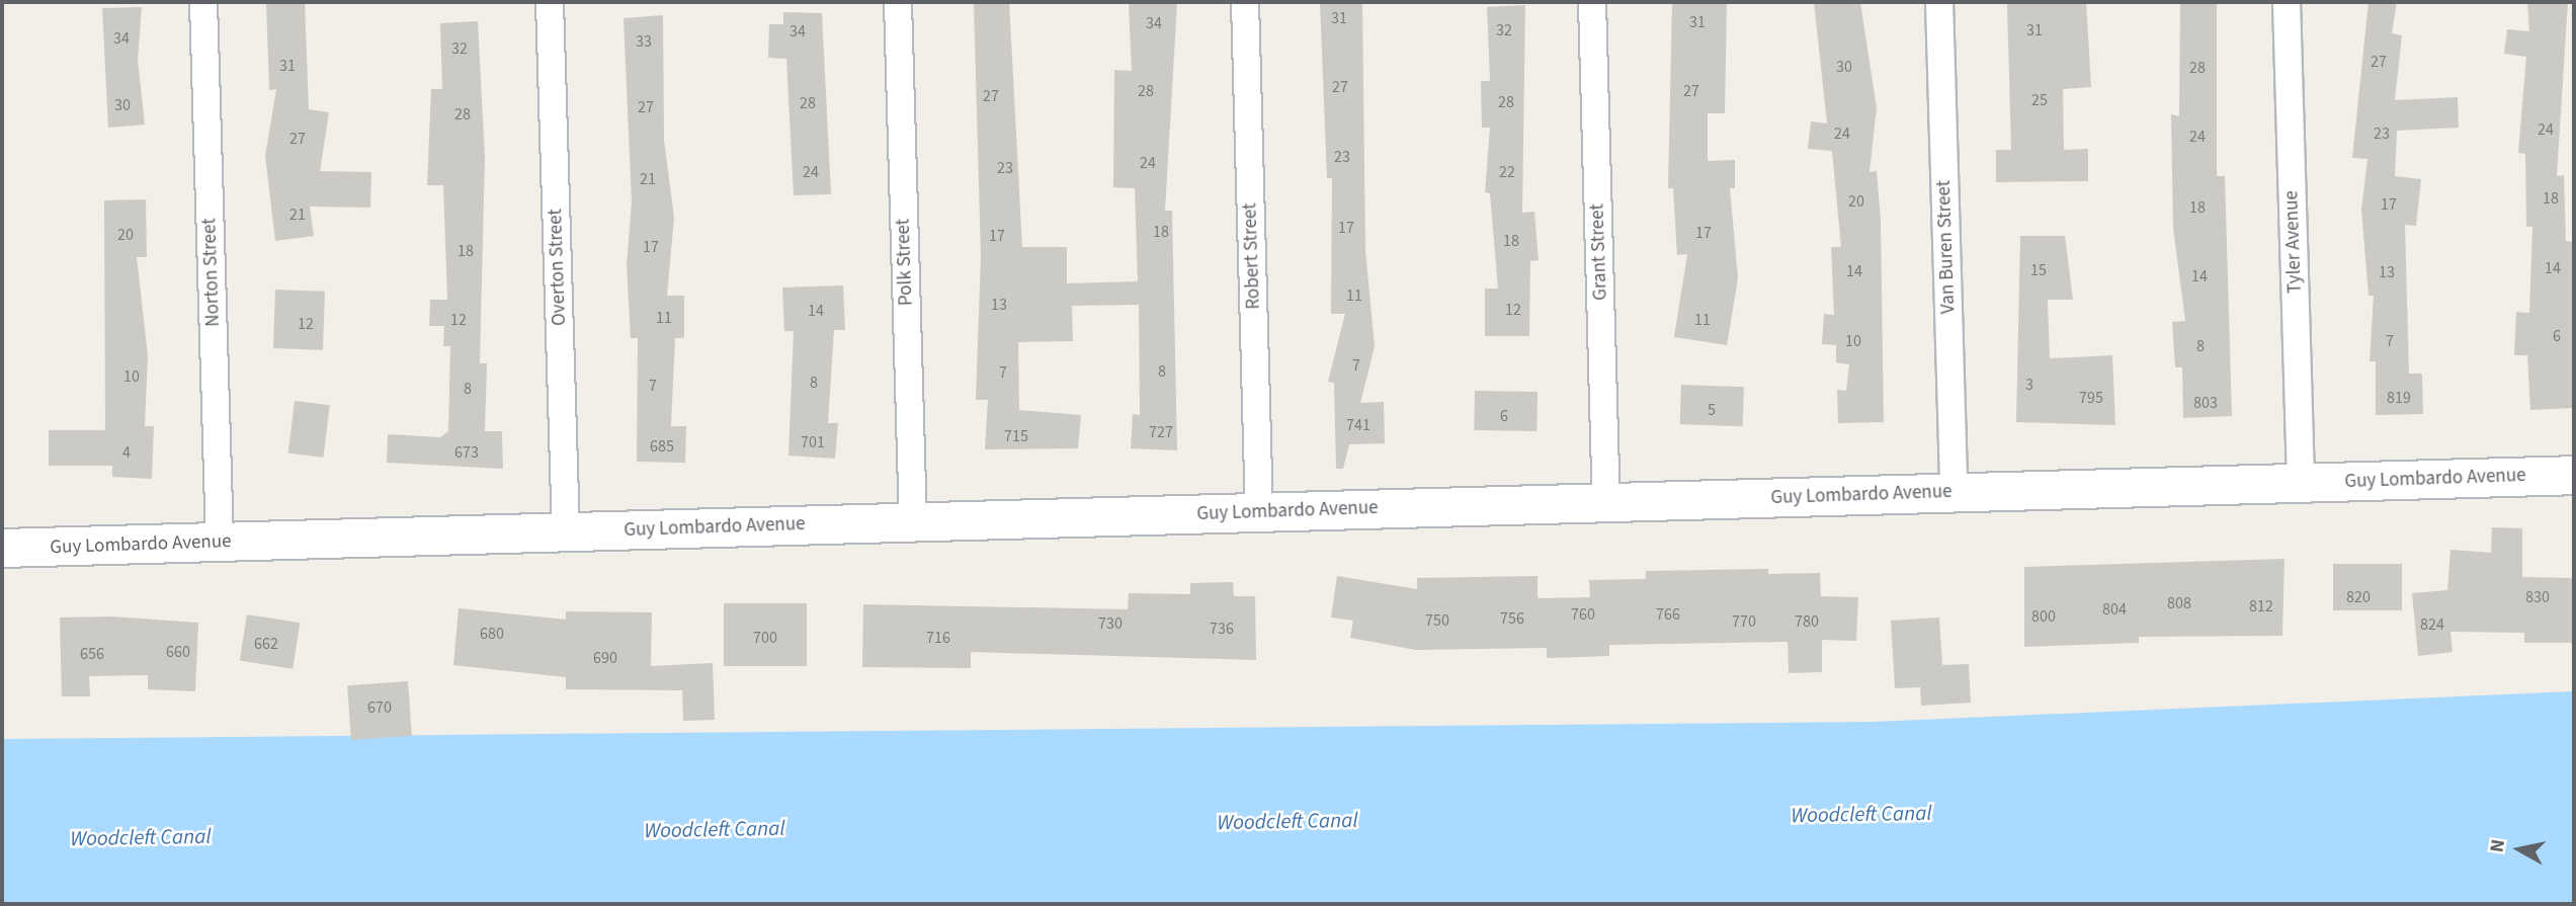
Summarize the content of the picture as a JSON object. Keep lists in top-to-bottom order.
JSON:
{
  "streets": {
    "street": [
      "Tyler Avenue",
      "Van Buren Street",
      "Grant Street",
      "Robert Street",
      "Polk Street",
      "Overton Street",
      "Norton Street",
      "Guy Lombardo Avenue"
    ]
  },
  "crossings": [
    ["Tyler Avenue", "Guy Lombardo Avenue"],
    ["Van Buren Street", "Guy Lombardo Avenue"],
    ["Grant Street", "Guy Lombardo Avenue"],
    ["Robert Street", "Guy Lombardo Avenue"],
    ["Polk Street", "Guy Lombardo Avenue"],
    ["Overton Street", "Guy Lombardo Avenue"],
    ["Norton Street", "Guy Lombardo Avenue"]
  ],
  "water": ["Woodcleft Canal"],
  "house_numbers": [
    "31",
    "31",
    "34",
    "32",
    "31",
    "34",
    "34",
    "33",
    "32",
    "27",
    "31",
    "30",
    "28",
    "27",
    "28",
    "27",
    "27",
    "25",
    "28",
    "28",
    "30",
    "27",
    "28",
    "24",
    "24",
    "23",
    "24",
    "27",
    "23",
    "24",
    "23",
    "24",
    "22",
    "21",
    "18",
    "20",
    "17",
    "18",
    "21",
    "17",
    "18",
    "17",
    "20",
    "17",
    "18",
    "17",
    "18",
    "14",
    "15",
    "14",
    "13",
    "14",
    "11",
    "13",
    "12",
    "14",
    "11",
    "12",
    "11",
    "12",
    "6",
    "10",
    "7",
    "8",
    "7",
    "8",
    "7",
    "10",
    "8",
    "3",
    "7",
    "8",
    "795",
    "819",
    "803",
    "5",
    "6",
    "741",
    "727",
    "715",
    "701",
    "685",
    "4",
    "673",
    "820",
    "830",
    "808",
    "812",
    "804",
    "760",
    "766",
    "800",
    "756",
    "750",
    "770",
    "780",
    "730",
    "824",
    "736",
    "680",
    "700",
    "716",
    "662",
    "660",
    "656",
    "690",
    "670"
  ],
  "north": "left"
}
